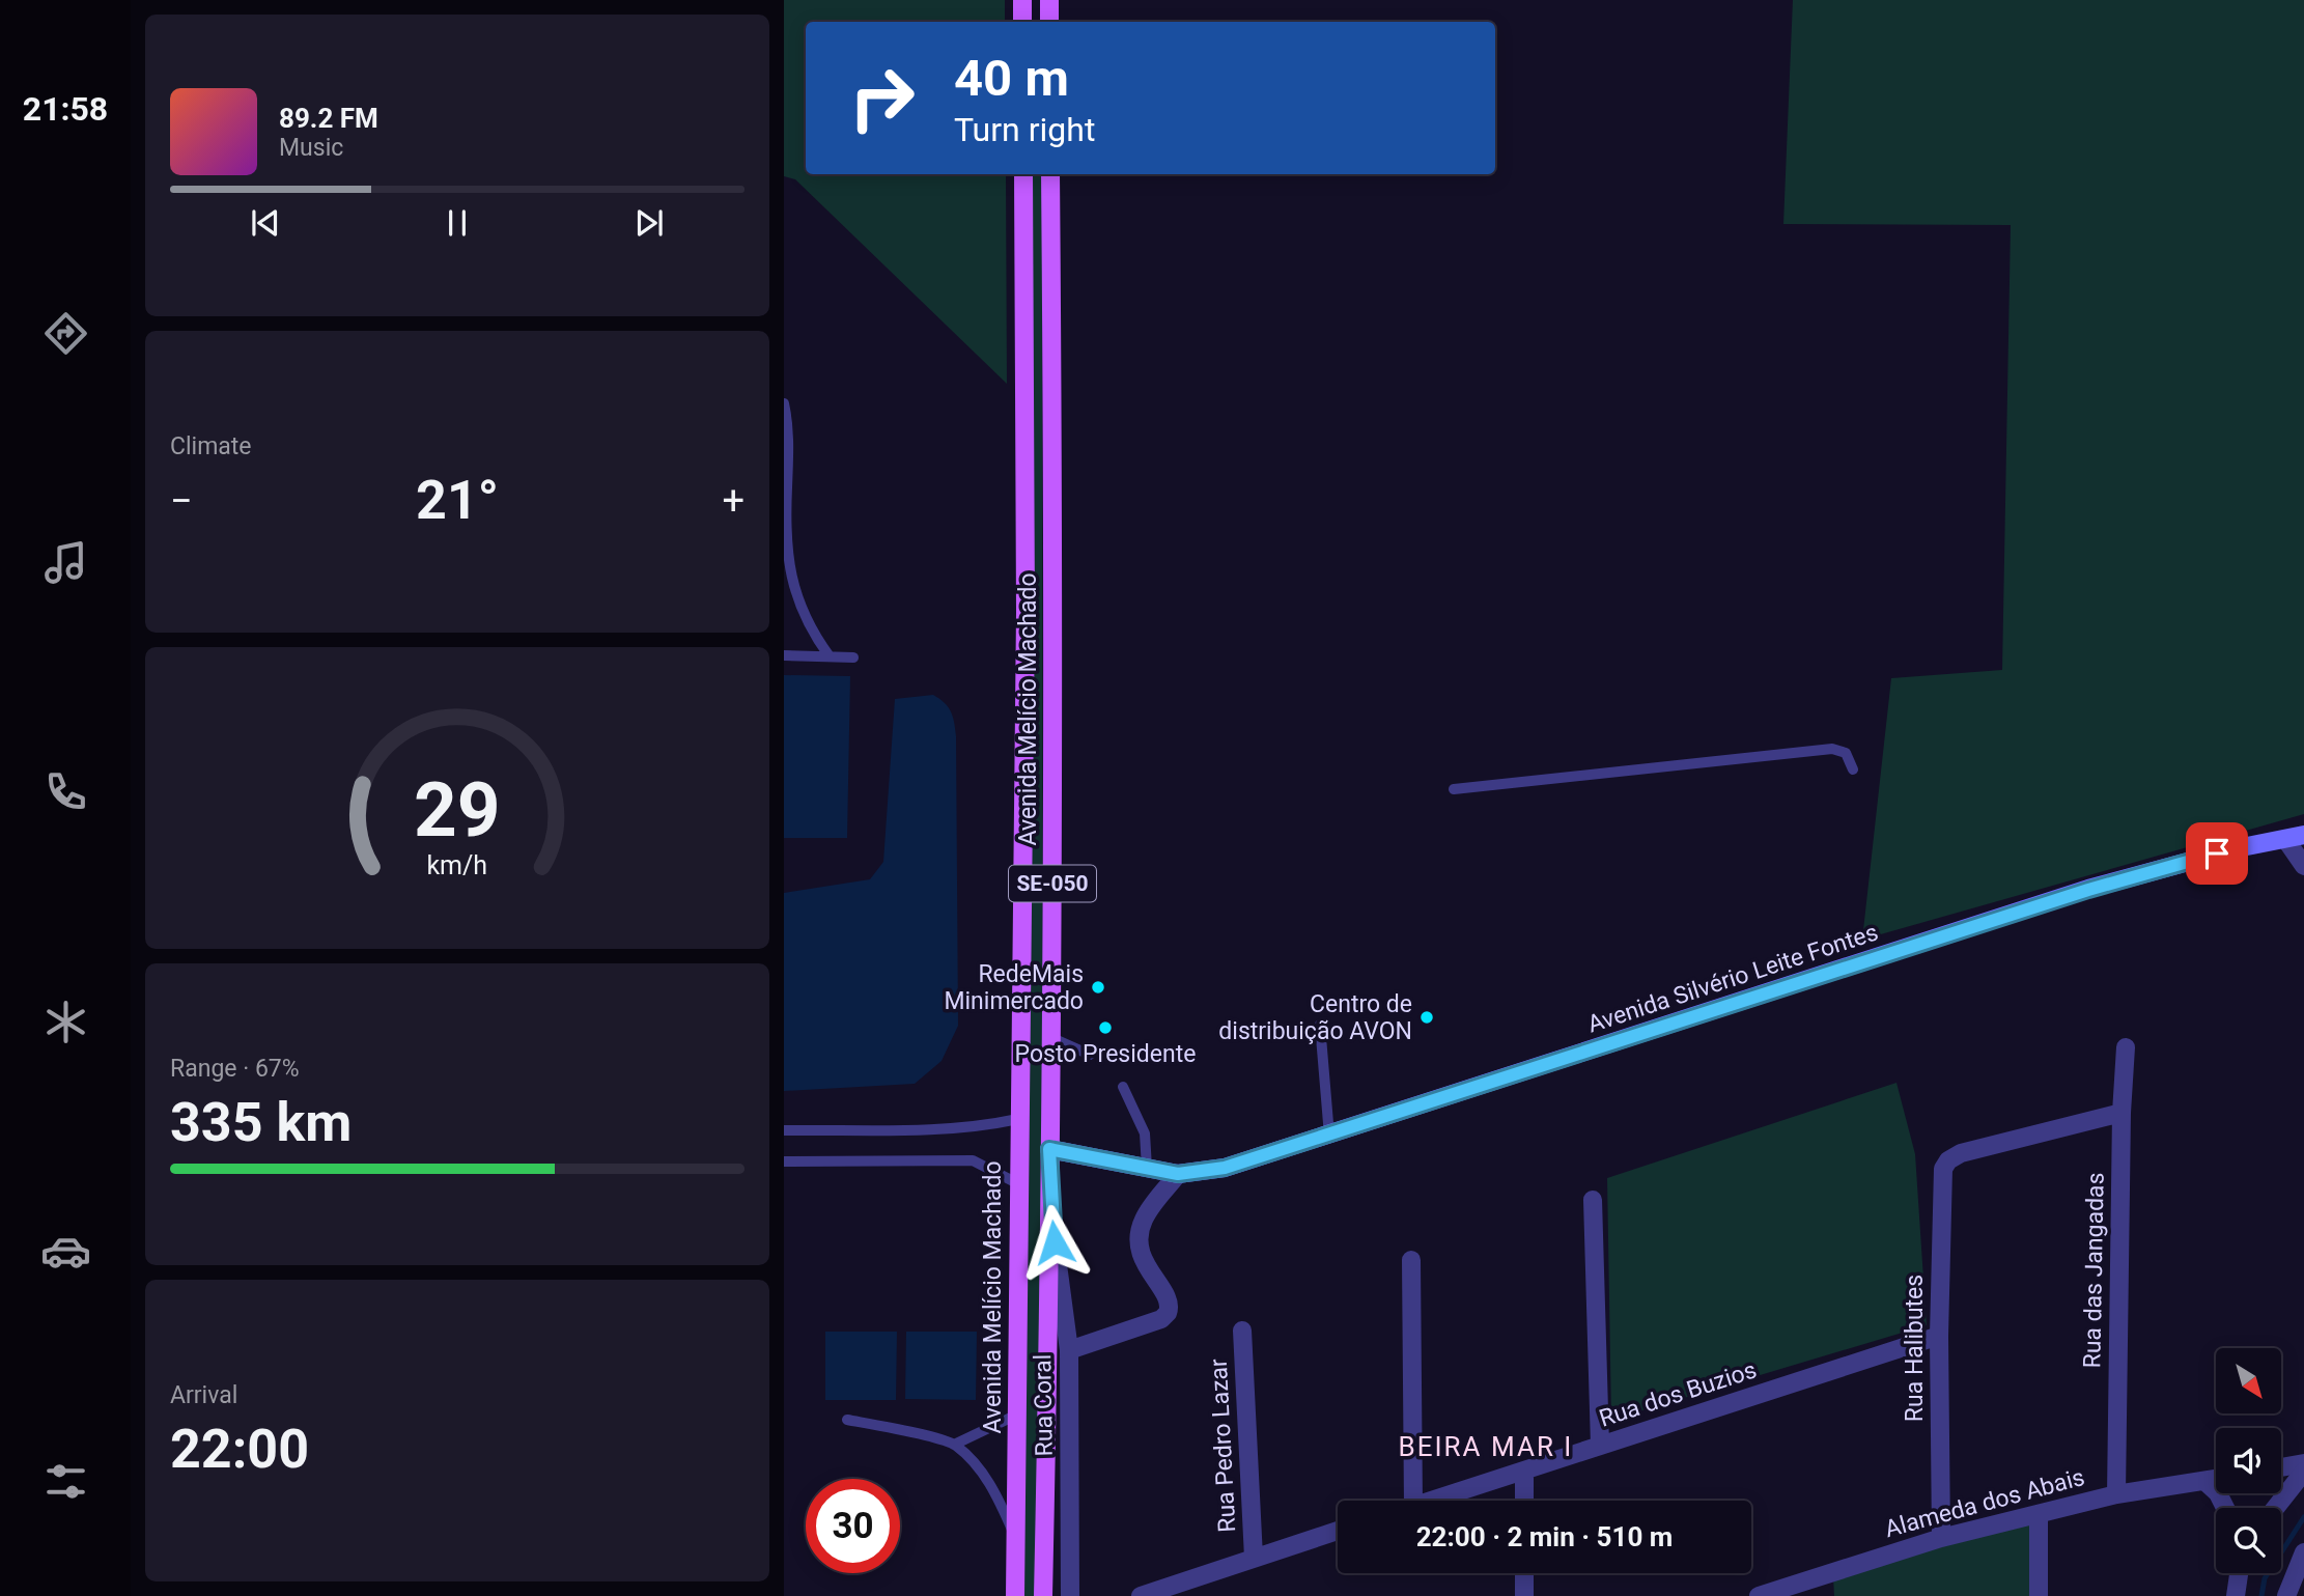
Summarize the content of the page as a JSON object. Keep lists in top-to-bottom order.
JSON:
{
  "streets": {
    "main road": ["Avenida Melício Machado", "SE-050", "Avenida Silvério Leite Fontes"],
    "street": [
      "Rua das Jangadas",
      "Rua Halibutes",
      "Rua dos Buzios",
      "Rua Coral",
      "Rua Pedro Lazar",
      "Alameda dos Abais"
    ]
  },
  "crossings": [
    ["Avenida Melício Machado", "Avenida Silvério Leite Fontes"],
    ["Avenida Melício Machado", "Rua Coral"],
    ["Rua das Jangadas", "Rua Halibutes"],
    ["Rua das Jangadas", "Alameda dos Abais"],
    ["Rua Halibutes", "Rua dos Buzios"],
    ["Rua Halibutes", "Alameda dos Abais"]
  ],
  "districts": ["BEIRA MAR I"],
  "places": ["RedeMais Minimercado", "Centro de distribuição AVON", "Posto Presidente"],
  "north": "bottom right",
  "page": {
    "tabs": "21:58",
    "turn": ["40 m", "Turn right"],
    "song": ["89.2 FM", "Music"],
    "tile": [
      "Climate",
      ["Range · 67%", "335 km"],
      ["Arrival", "22:00"]
    ],
    "heat": ["−", "21°", "+"],
    "limit": "30",
    "trip": "22:00 · 2 min · 510 m",
    "gauge": ["29", "km/h"]
  }
}
